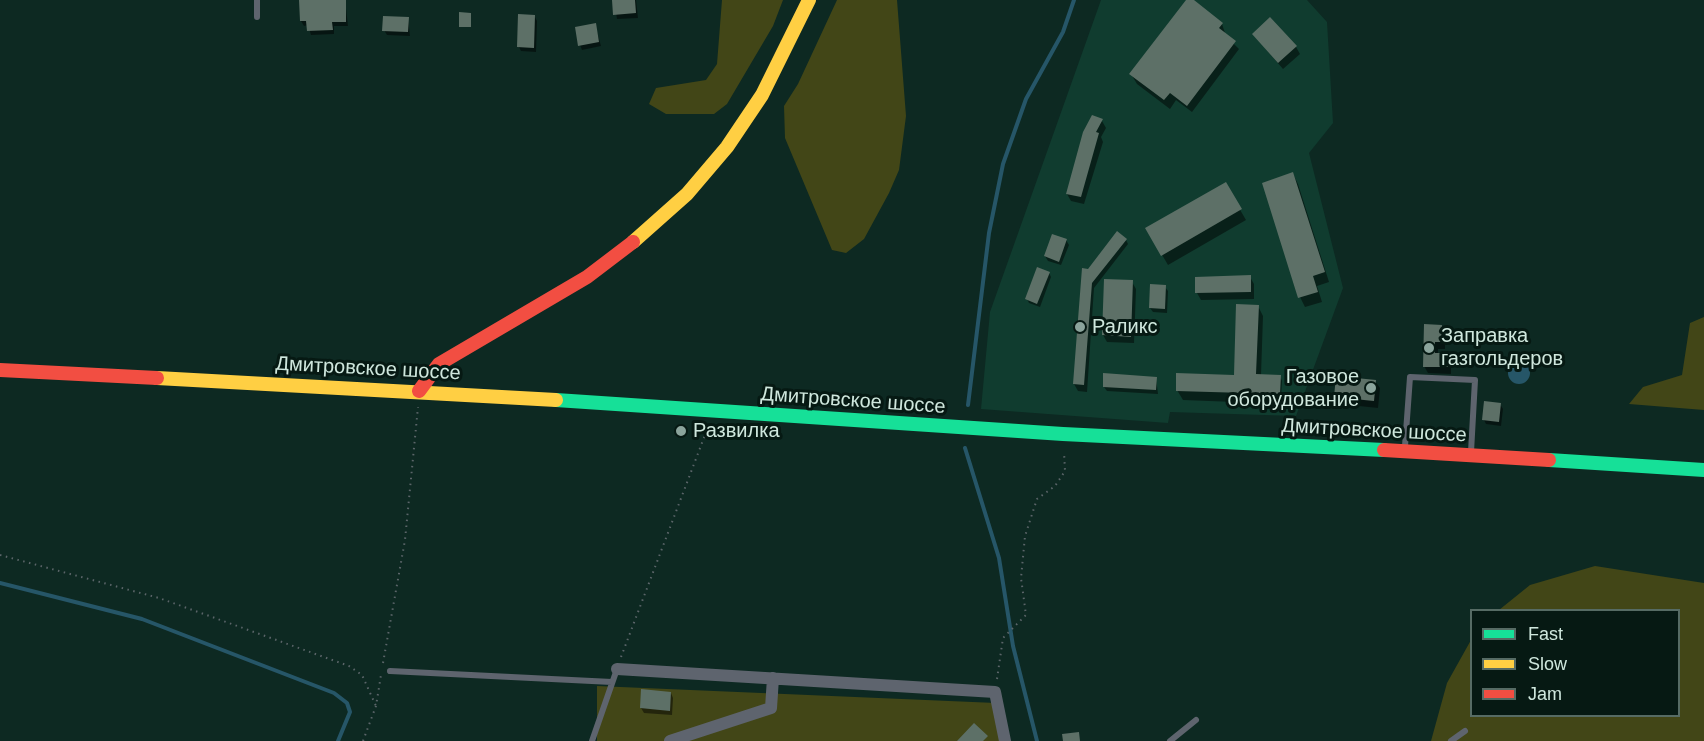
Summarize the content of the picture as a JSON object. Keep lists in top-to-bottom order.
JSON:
{
  "streets": {
    "main road": ["Дмитровское шоссе"]
  },
  "places": [
    "Раликс",
    "Заправка газгольдеров",
    "Газовое оборудование",
    "Развилка"
  ],
  "legend": ["Fast", "Slow", "Jam"]
}
